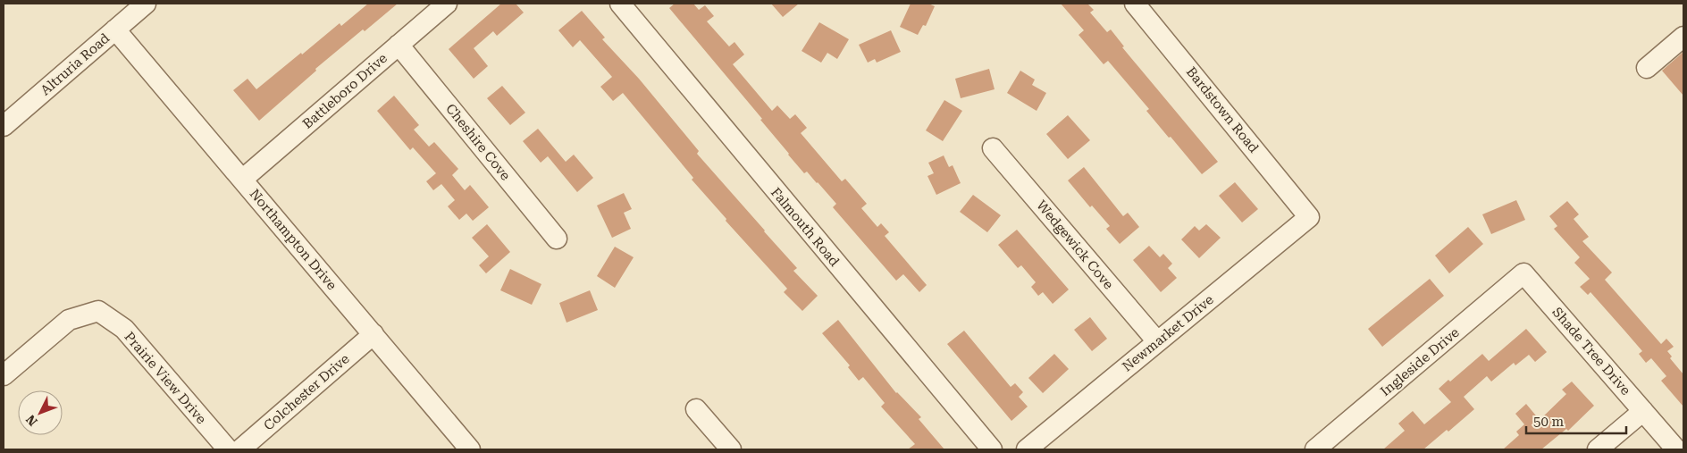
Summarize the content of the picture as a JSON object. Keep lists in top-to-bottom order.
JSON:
{
  "streets": {
    "street": [
      "Altruria Road",
      "Battleboro Drive",
      "Bardstown Road",
      "Cheshire Cove",
      "Falmouth Road",
      "Northampton Drive",
      "Wedgewick Cove",
      "Newmarket Drive",
      "Shade Tree Drive",
      "Ingleside Drive",
      "Prairie View Drive",
      "Colchester Drive"
    ]
  },
  "crossings": [
    ["Altruria Road", "Northampton Drive"],
    ["Battleboro Drive", "Cheshire Cove"],
    ["Battleboro Drive", "Northampton Drive"],
    ["Bardstown Road", "Newmarket Drive"],
    ["Northampton Drive", "Colchester Drive"],
    ["Wedgewick Cove", "Newmarket Drive"],
    ["Shade Tree Drive", "Ingleside Drive"]
  ],
  "scale_bar": "50 m",
  "north": "bottom left"
}
